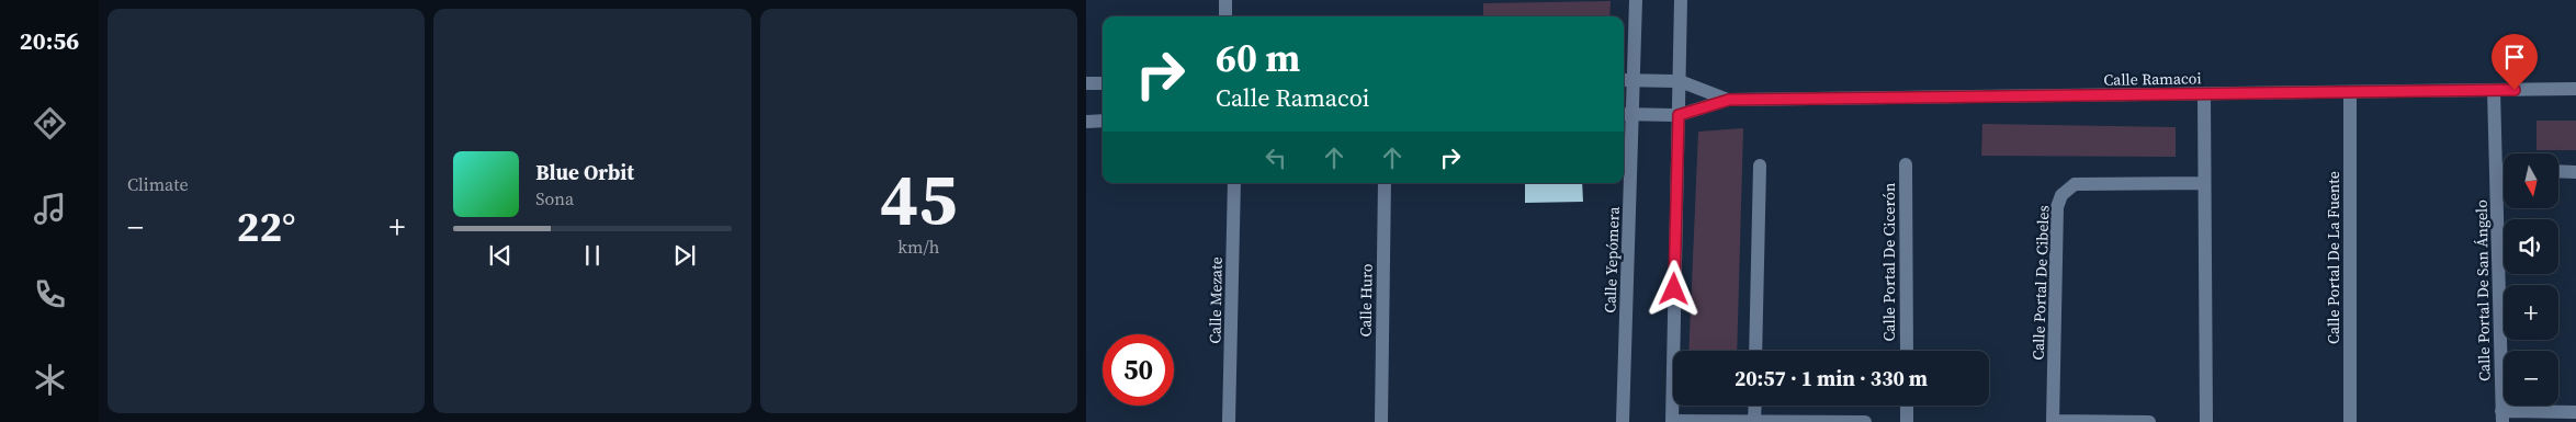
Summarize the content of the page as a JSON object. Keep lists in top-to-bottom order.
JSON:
{
  "streets": {
    "street": [
      "Calle Ramacoi",
      "Calle Portal De La Fuente",
      "Calle Yepómera",
      "Calle Portal De Cicerón",
      "Calle Portal De Cibeles",
      "Calle Portal De San Ángelo",
      "Calle Mezate",
      "Calle Huro"
    ]
  },
  "crossings": [
    ["Calle Ramacoi", "Calle Portal De La Fuente"],
    ["Calle Ramacoi", "Calle Yepómera"],
    ["Calle Ramacoi", "Calle Portal De San Ángelo"]
  ],
  "north": "bottom",
  "page": {
    "tabs": "20:56",
    "tile": [
      "Climate",
      ["45", "km/h"]
    ],
    "turn": ["60 m", "Calle Ramacoi"],
    "song": ["Blue Orbit", "Sona"],
    "map_buttons": ["+", "−"],
    "heat": ["−", "22°", "+"],
    "limit": "50",
    "trip": "20:57 · 1 min · 330 m"
  }
}
